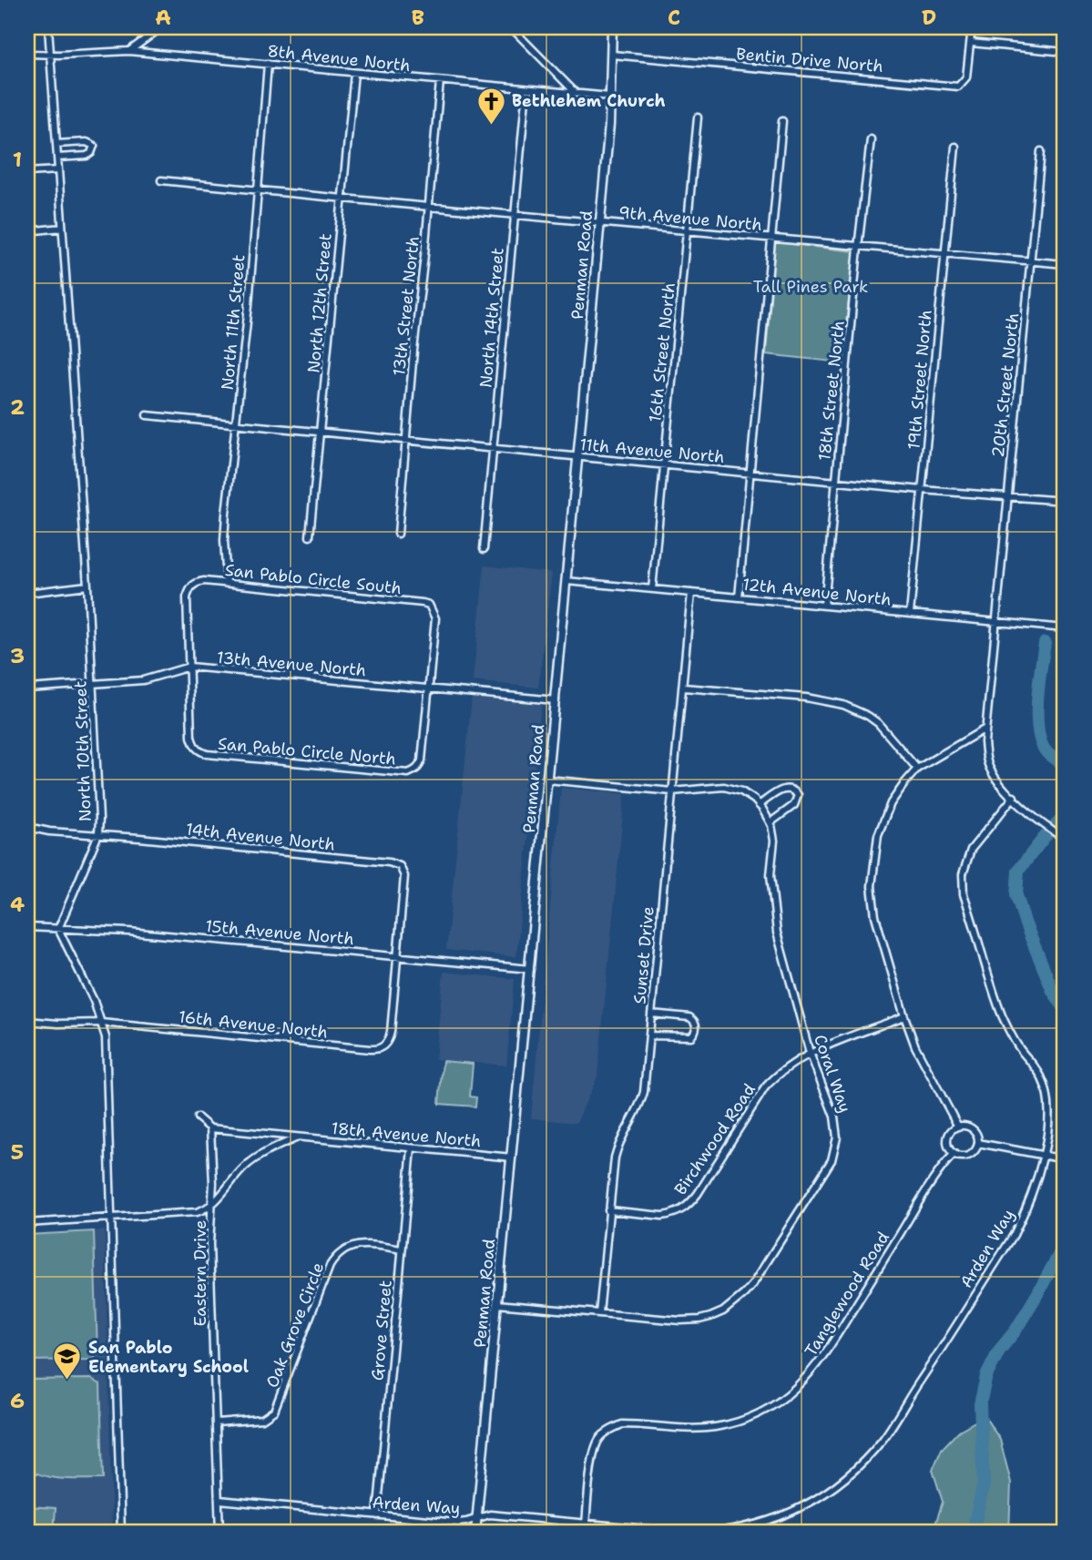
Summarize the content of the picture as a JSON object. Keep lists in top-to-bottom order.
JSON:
{
  "streets": {
    "street": [
      "8th Avenue North",
      "Bentin Drive North",
      "9th Avenue North",
      "Penman Road",
      "North 12th Street",
      "13th Street North",
      "North 14th Street",
      "North 11th Street",
      "16th Street North",
      "19th Street North",
      "20th Street North",
      "18th Street North",
      "11th Avenue North",
      "San Pablo Circle South",
      "12th Avenue North",
      "13th Avenue North",
      "North 10th Street",
      "San Pablo Circle North",
      "14th Avenue North",
      "15th Avenue North",
      "Sunset Drive",
      "16th Avenue North",
      "Coral Way",
      "18th Avenue North",
      "Birchwood Road",
      "Arden Way",
      "Eastern Drive",
      "Tanglewood Road",
      "Oak Grove Circle",
      "Grove Street"
    ]
  },
  "crossings": [
    ["8th Avenue North", "Penman Road"],
    ["8th Avenue North", "North 12th Street"],
    ["8th Avenue North", "13th Street North"],
    ["8th Avenue North", "North 14th Street"],
    ["8th Avenue North", "North 11th Street"],
    ["8th Avenue North", "North 10th Street"],
    ["Bentin Drive North", "Penman Road"],
    ["9th Avenue North", "Penman Road"],
    ["9th Avenue North", "North 12th Street"],
    ["9th Avenue North", "13th Street North"],
    ["9th Avenue North", "North 14th Street"],
    ["9th Avenue North", "North 11th Street"],
    ["9th Avenue North", "16th Street North"],
    ["9th Avenue North", "19th Street North"],
    ["9th Avenue North", "20th Street North"],
    ["9th Avenue North", "18th Street North"],
    ["Penman Road", "11th Avenue North"],
    ["Penman Road", "12th Avenue North"],
    ["Penman Road", "13th Avenue North"],
    ["Penman Road", "15th Avenue North"],
    ["Penman Road", "Coral Way"],
    ["Penman Road", "18th Avenue North"],
    ["Penman Road", "Arden Way"],
    ["North 12th Street", "11th Avenue North"],
    ["13th Street North", "11th Avenue North"],
    ["North 14th Street", "11th Avenue North"],
    ["North 11th Street", "11th Avenue North"],
    ["North 11th Street", "San Pablo Circle South"],
    ["16th Street North", "11th Avenue North"],
    ["16th Street North", "12th Avenue North"],
    ["19th Street North", "11th Avenue North"],
    ["19th Street North", "12th Avenue North"],
    ["20th Street North", "11th Avenue North"],
    ["20th Street North", "12th Avenue North"],
    ["20th Street North", "Arden Way"],
    ["18th Street North", "11th Avenue North"],
    ["18th Street North", "12th Avenue North"],
    ["San Pablo Circle South", "13th Avenue North"],
    ["San Pablo Circle South", "San Pablo Circle North"],
    ["12th Avenue North", "Sunset Drive"],
    ["13th Avenue North", "North 10th Street"],
    ["13th Avenue North", "San Pablo Circle North"],
    ["North 10th Street", "14th Avenue North"],
    ["North 10th Street", "15th Avenue North"],
    ["14th Avenue North", "15th Avenue North"],
    ["14th Avenue North", "16th Avenue North"],
    ["15th Avenue North", "16th Avenue North"],
    ["Sunset Drive", "Coral Way"],
    ["Sunset Drive", "Birchwood Road"],
    ["Coral Way", "Birchwood Road"],
    ["18th Avenue North", "Eastern Drive"],
    ["18th Avenue North", "Grove Street"],
    ["Arden Way", "Eastern Drive"],
    ["Arden Way", "Tanglewood Road"],
    ["Arden Way", "Grove Street"],
    ["Eastern Drive", "Oak Grove Circle"],
    ["Oak Grove Circle", "Grove Street"]
  ],
  "parks": ["Tall Pines Park"],
  "places": {
    "church": ["Bethlehem Church"],
    "school or university": ["San Pablo Elementary School"]
  },
  "grid": {
    "columns": [
      "A",
      "B",
      "C",
      "D"
    ],
    "rows": [
      "1",
      "2",
      "3",
      "4",
      "5",
      "6"
    ]
  }
}
